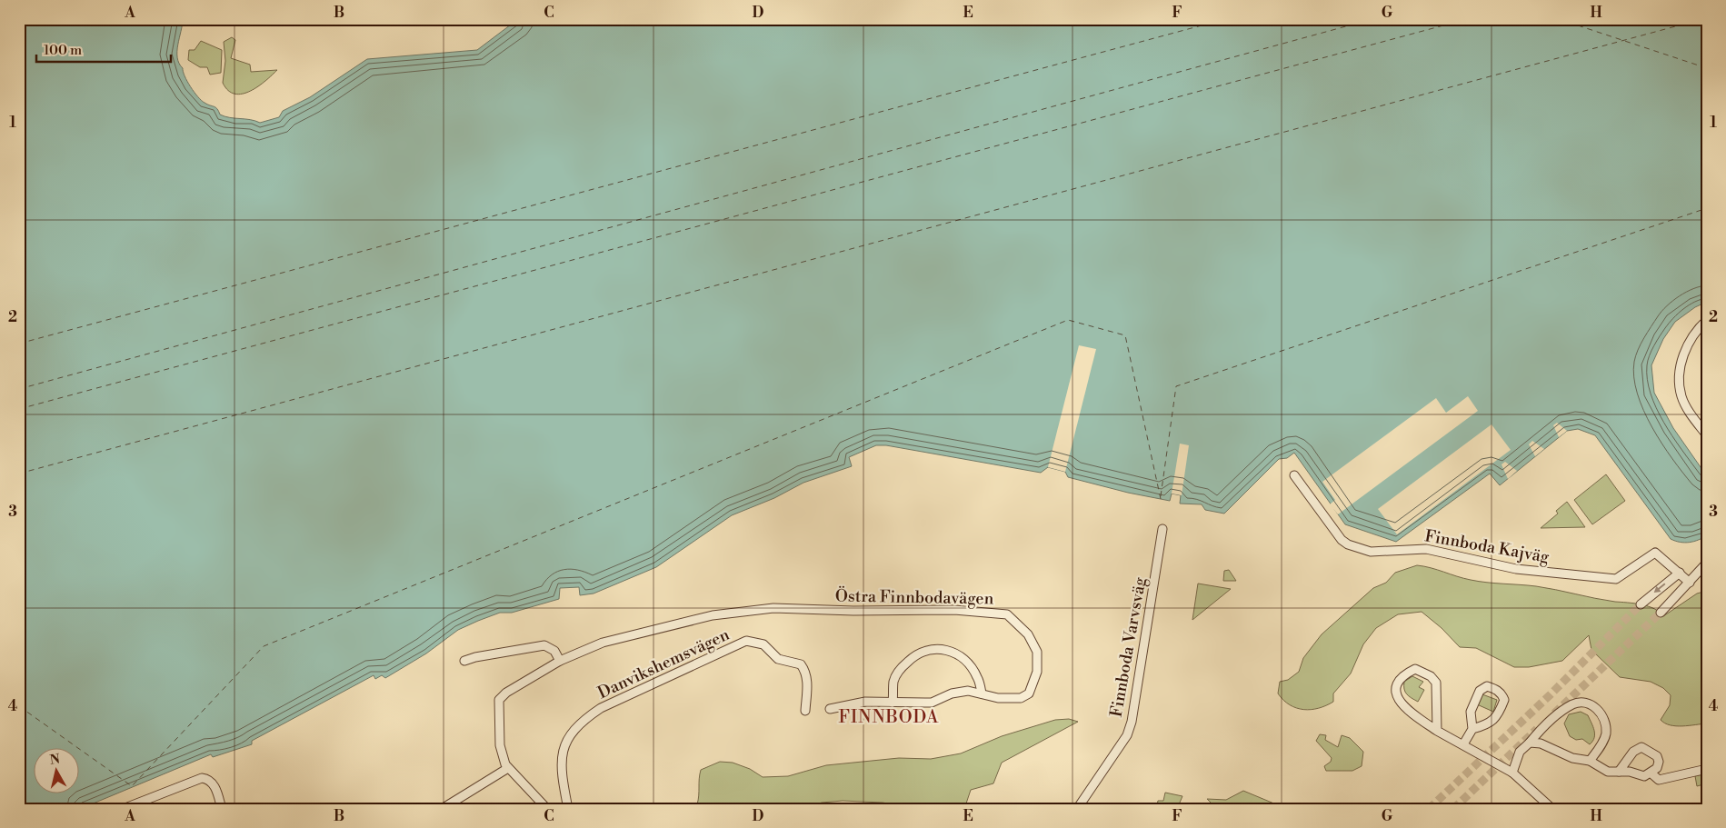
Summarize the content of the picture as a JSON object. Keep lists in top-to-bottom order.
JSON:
{
  "streets": {
    "street": [
      "Finnboda Kajväg",
      "Östra Finnbodavägen",
      "Finnboda Varvsväg",
      "Danvikshemsvägen"
    ]
  },
  "districts": ["FINNBODA"],
  "scale_bar": "100 m",
  "north": "top",
  "grid": {
    "columns": [
      "A",
      "B",
      "C",
      "D",
      "E",
      "F",
      "G",
      "H"
    ],
    "rows": [
      "1",
      "2",
      "3",
      "4"
    ]
  }
}
